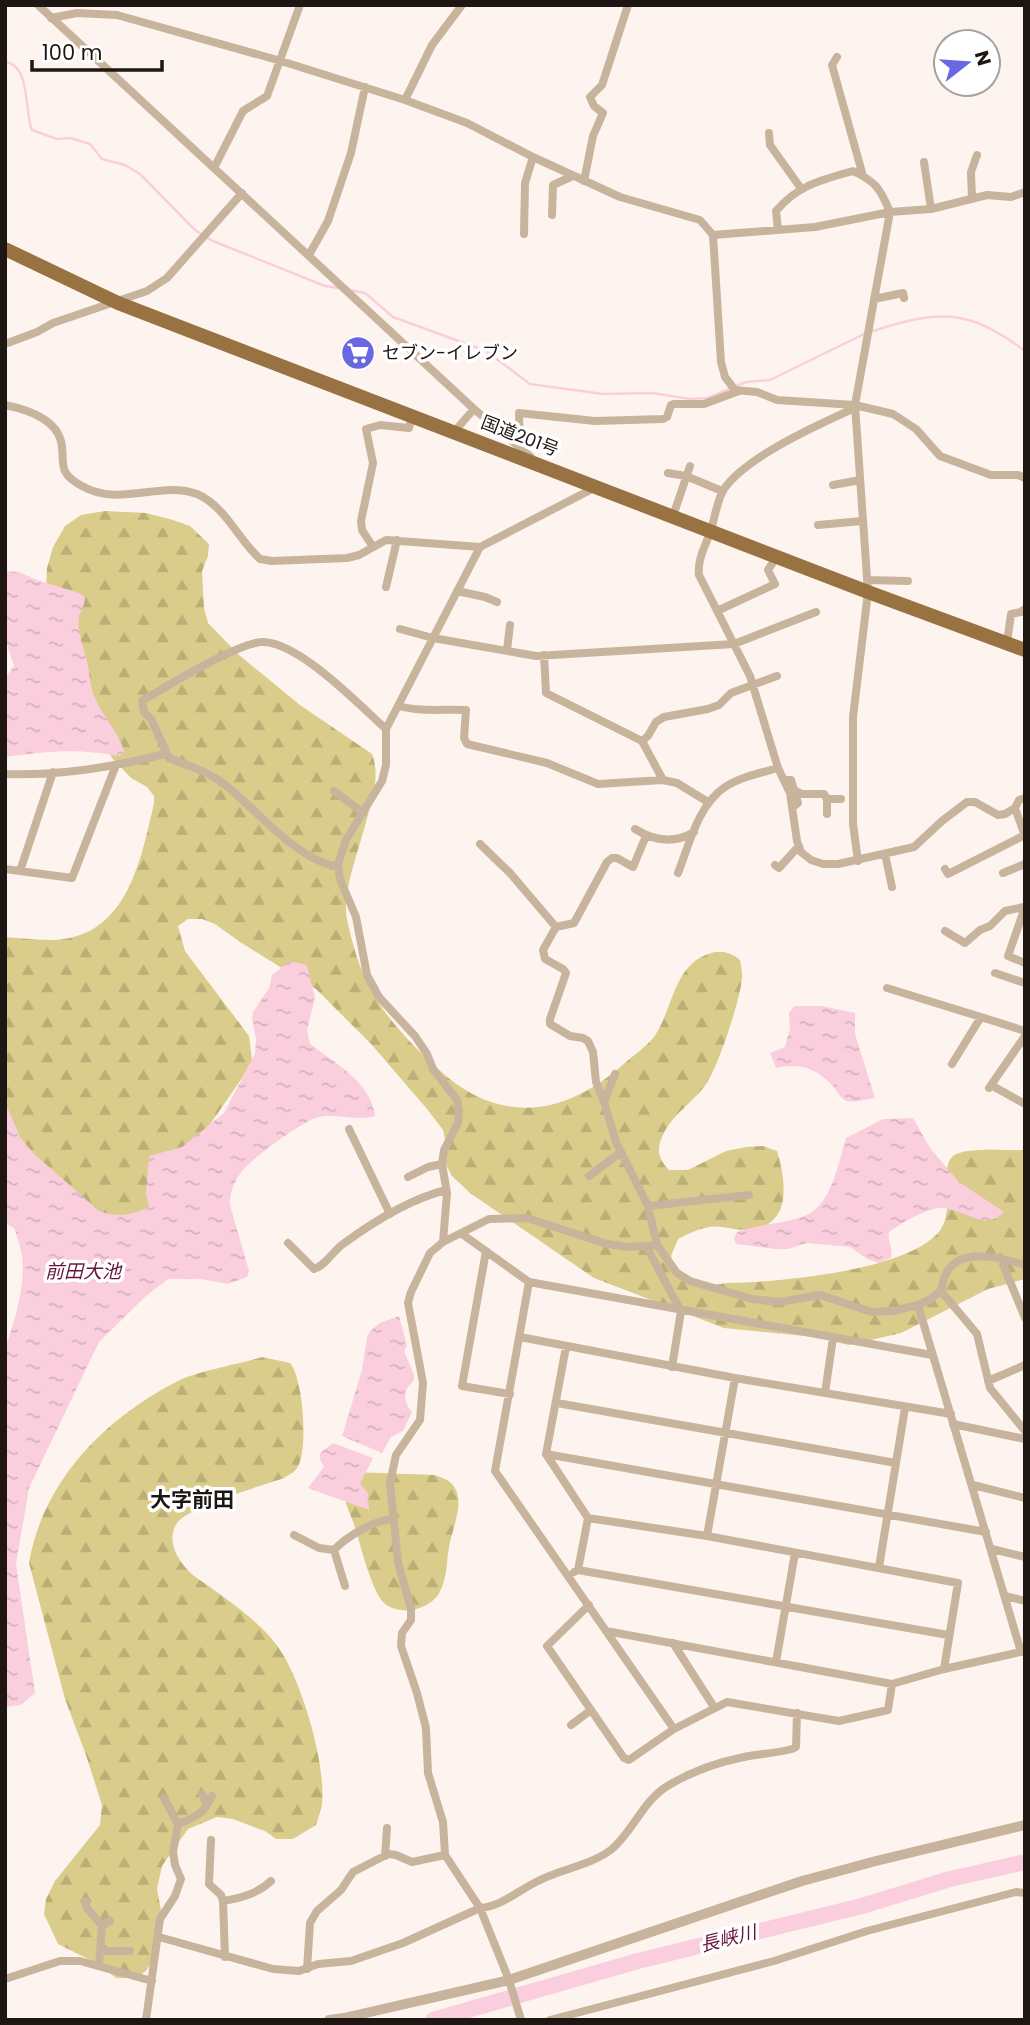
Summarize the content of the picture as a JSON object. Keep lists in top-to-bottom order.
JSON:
{
  "streets": {
    "highway": ["国道201号"]
  },
  "districts": ["大字前田"],
  "water": ["前田大池", "長峡川"],
  "places": {
    "supermarket": ["セブン-イレブン"]
  },
  "scale_bar": "100 m",
  "north": "right"
}
